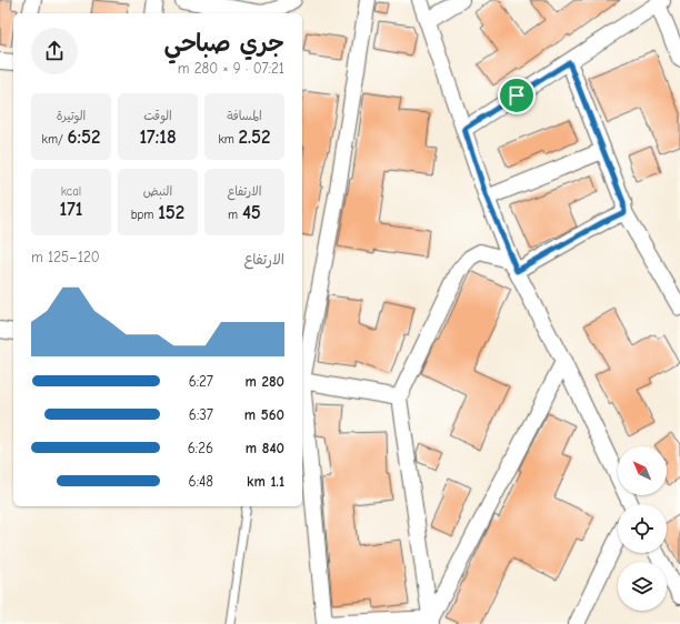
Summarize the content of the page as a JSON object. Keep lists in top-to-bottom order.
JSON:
{
  "north": "top left",
  "page": {
    "heading": ["جري صباحي", "07:21 · 9 × 280 m"],
    "stats": [
      ["المسافة", "2.52 km"],
      ["الوقت", "17:18"],
      ["الوتيرة", "6:52 /km"],
      ["الارتفاع", "45 m"],
      ["النبض", "152 bpm"],
      ["kcal", "171"]
    ],
    "chart": ["الارتفاع", "120–125 m"],
    "list": [
      {
        "name": "280 m",
        "note": "6:27"
      },
      {
        "name": "560 m",
        "note": "6:37"
      },
      {
        "name": "840 m",
        "note": "6:26"
      },
      {
        "name": "1.1 km",
        "note": "6:48"
      }
    ]
  }
}
